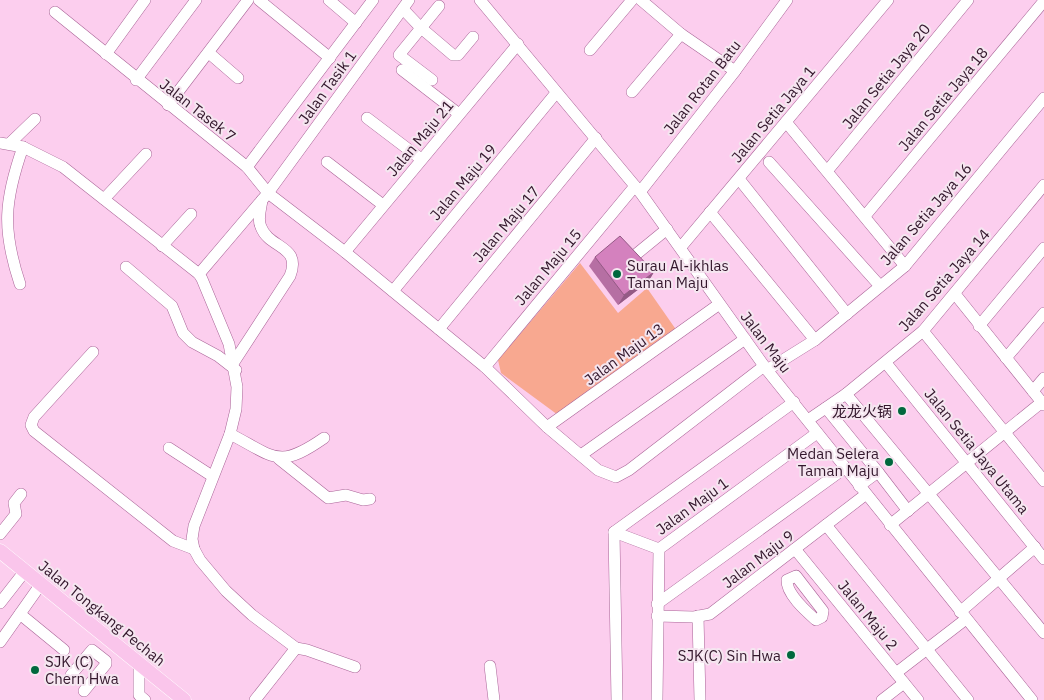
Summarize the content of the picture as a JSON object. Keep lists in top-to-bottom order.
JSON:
{
  "streets": {
    "main road": ["Jalan Tongkang Pechah"],
    "street": [
      "Jalan Setia Jaya 20",
      "Jalan Tasik 1",
      "Jalan Rotan Batu",
      "Jalan Setia Jaya 18",
      "Jalan Tasek 7",
      "Jalan Setia Jaya 1",
      "Jalan Maju 21",
      "Jalan Maju 19",
      "Jalan Setia Jaya 16",
      "Jalan Maju 17",
      "Jalan Maju 15",
      "Jalan Setia Jaya 14",
      "Jalan Maju",
      "Jalan Maju 13",
      "Jalan Setia Jaya Utama",
      "Jalan Maju 1",
      "Jalan Maju 9",
      "Jalan Maju 2"
    ]
  },
  "crossings": [
    ["Jalan Tasik 1", "Jalan Tasek 7"],
    ["Jalan Rotan Batu", "Jalan Maju 15"],
    ["Jalan Rotan Batu", "Jalan Maju"],
    ["Jalan Tasek 7", "Jalan Maju 21"],
    ["Jalan Tasek 7", "Jalan Maju 19"],
    ["Jalan Tasek 7", "Jalan Setia Jaya 16"],
    ["Jalan Tasek 7", "Jalan Maju 17"],
    ["Jalan Tasek 7", "Jalan Maju 15"],
    ["Jalan Tasek 7", "Jalan Maju 13"],
    ["Jalan Setia Jaya 1", "Jalan Maju"],
    ["Jalan Maju 21", "Jalan Maju"],
    ["Jalan Maju 19", "Jalan Maju"],
    ["Jalan Setia Jaya 16", "Jalan Maju"],
    ["Jalan Maju 17", "Jalan Maju"],
    ["Jalan Maju 15", "Jalan Maju"],
    ["Jalan Setia Jaya 14", "Jalan Maju"],
    ["Jalan Setia Jaya 14", "Jalan Setia Jaya Utama"],
    ["Jalan Maju", "Jalan Maju 13"],
    ["Jalan Maju", "Jalan Maju 1"],
    ["Jalan Maju", "Jalan Maju 9"],
    ["Jalan Maju 1", "Jalan Maju 9"],
    ["Jalan Maju 9", "Jalan Maju 2"]
  ],
  "places": [
    "Surau Al-ikhlas Taman Maju",
    "龙龙火锅",
    "Medan Selera Taman Maju",
    "SJK(C) Sin Hwa",
    "SJK (C) Chern Hwa"
  ]
}
